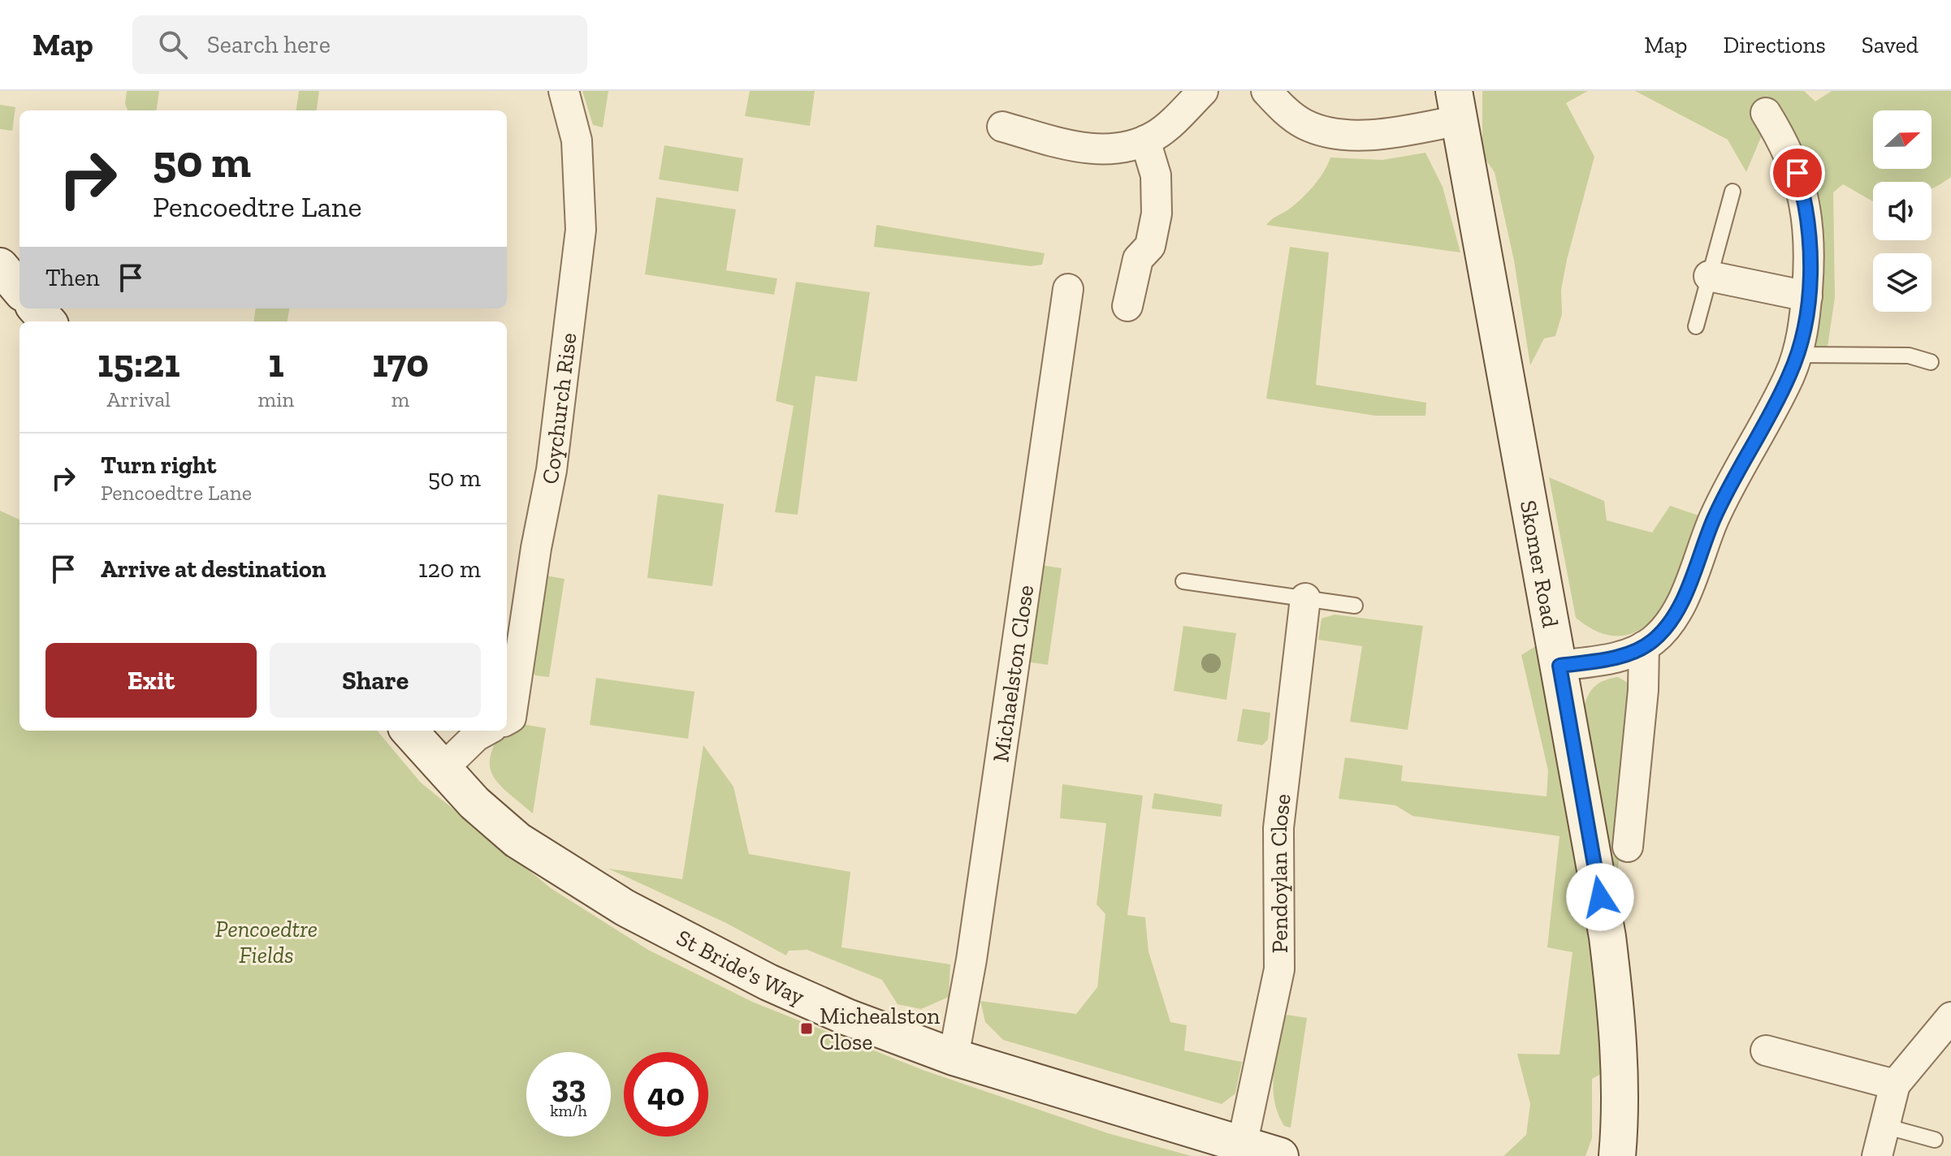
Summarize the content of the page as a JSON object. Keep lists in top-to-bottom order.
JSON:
{
  "streets": {
    "street": [
      "Coychurch Rise",
      "Skomer Road",
      "Michaelston Close",
      "Pendoylan Close",
      "St Bride's Way"
    ]
  },
  "crossings": [
    ["Michaelston Close", "St Bride's Way"],
    ["Pendoylan Close", "St Bride's Way"]
  ],
  "parks": ["Pencoedtre Fields"],
  "places": {
    "transit": ["Michealston Close"]
  },
  "north": "right",
  "page": {
    "header": "Map",
    "search": "Search here",
    "nav": ["Map", "Directions", "Saved"],
    "turn": ["50 m", "Pencoedtre Lane"],
    "then": "Then",
    "eta": [
      "15:21",
      "Arrival",
      "1",
      "min",
      "170",
      "m"
    ],
    "list": [
      {
        "name": "Turn right",
        "note": "Pencoedtre Lane",
        "value": "50 m"
      },
      {
        "name": "Arrive at destination",
        "value": "120 m"
      }
    ],
    "buttons": ["Exit", "Share"],
    "speed": "33 km/h",
    "limit": "40"
  }
}
